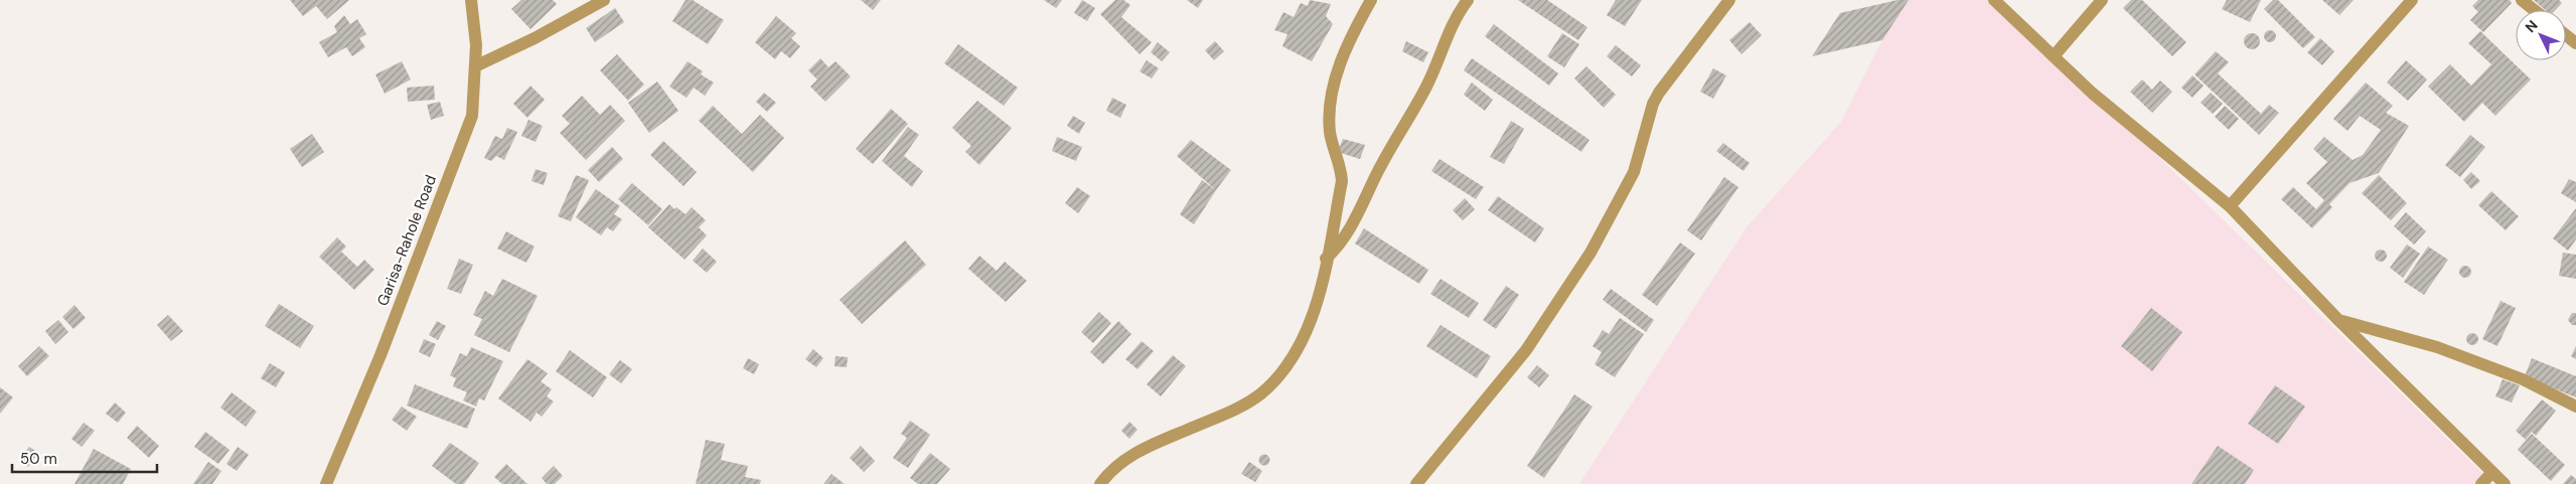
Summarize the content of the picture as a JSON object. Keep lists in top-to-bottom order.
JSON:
{
  "streets": {
    "street": ["Garisa-Rahole Road"]
  },
  "scale_bar": "50 m",
  "north": "top left"
}
